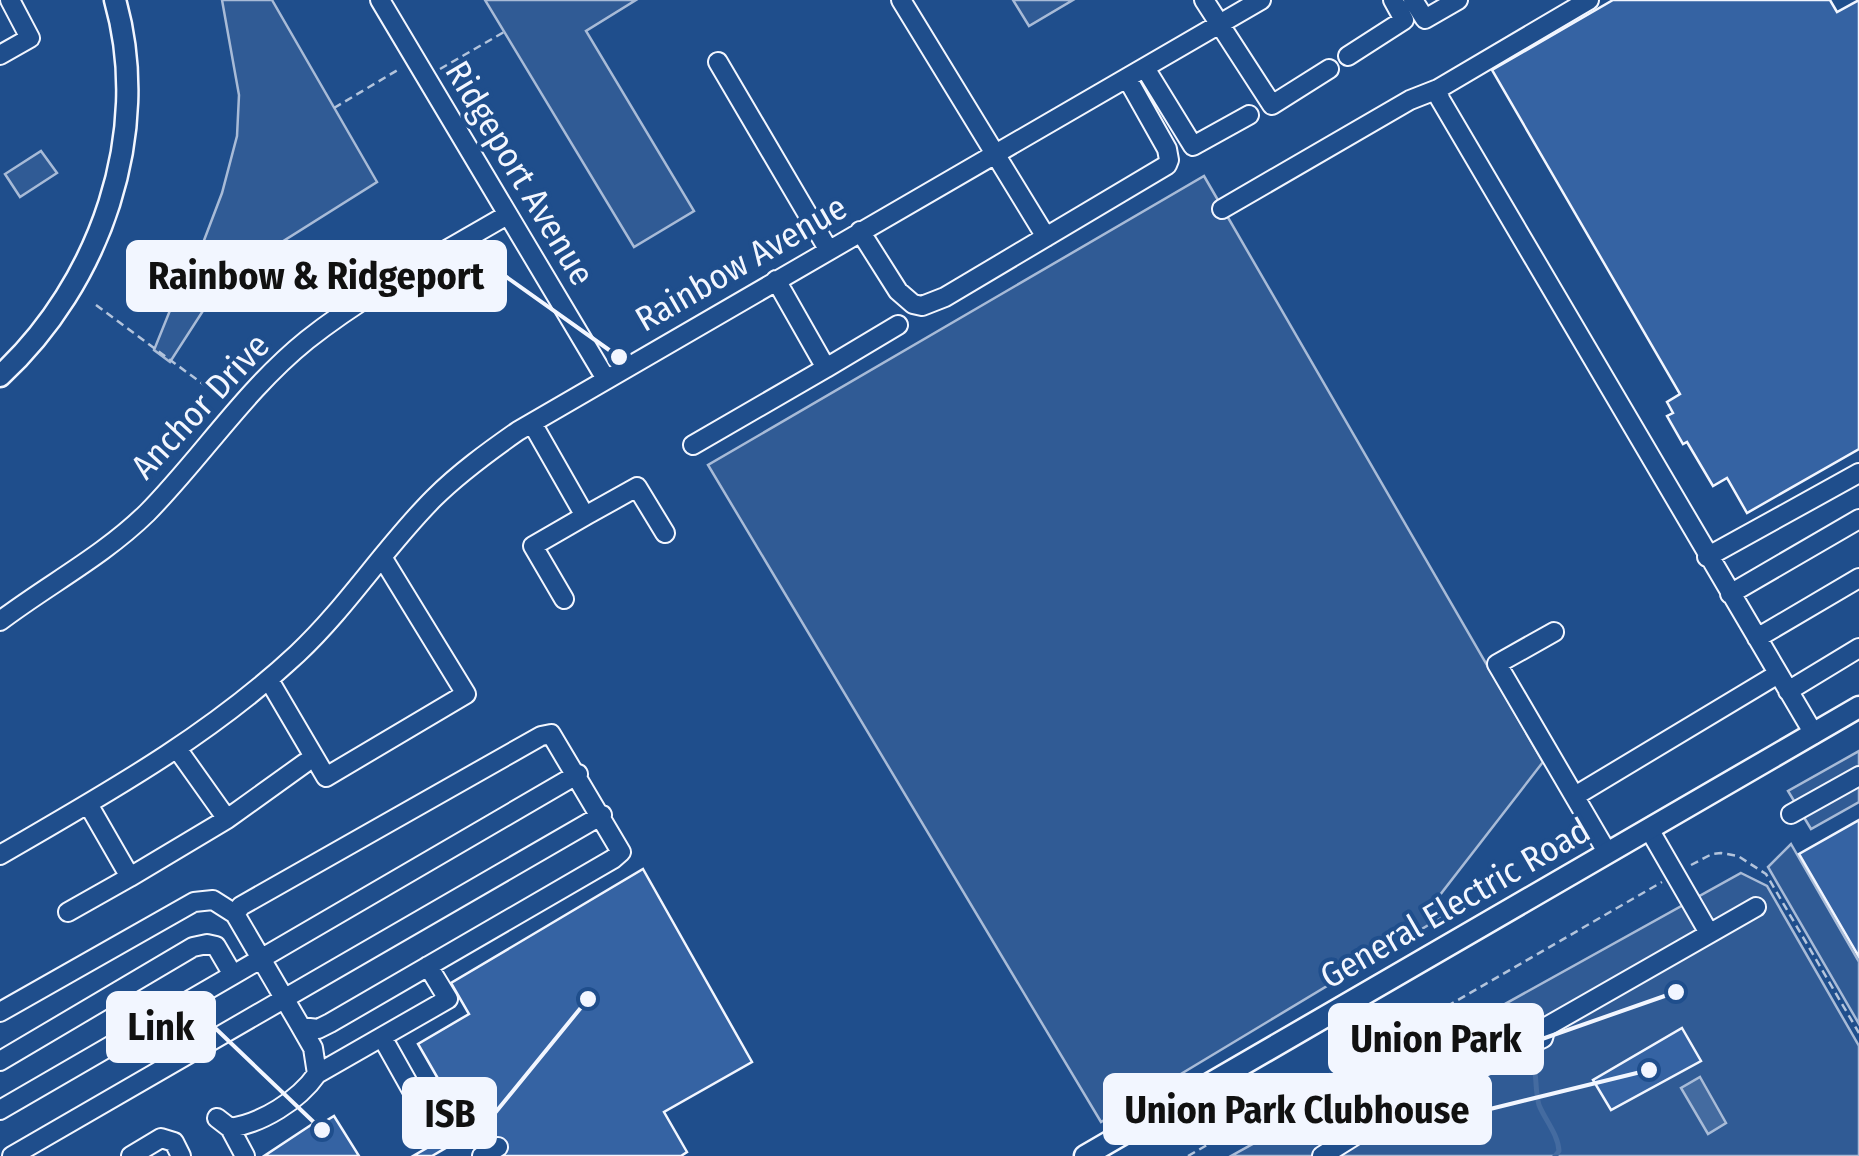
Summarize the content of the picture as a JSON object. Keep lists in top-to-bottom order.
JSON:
{
  "streets": {
    "main road": ["General Electric Road"],
    "street": ["Ridgeport Avenue", "Rainbow Avenue", "Anchor Drive"]
  },
  "crossings": [
    ["Ridgeport Avenue", "Rainbow Avenue"],
    ["Ridgeport Avenue", "Anchor Drive"]
  ],
  "places": [
    "Rainbow & Ridgeport",
    "Union Park",
    "ISB",
    "Union Park Clubhouse",
    "Link"
  ]
}
